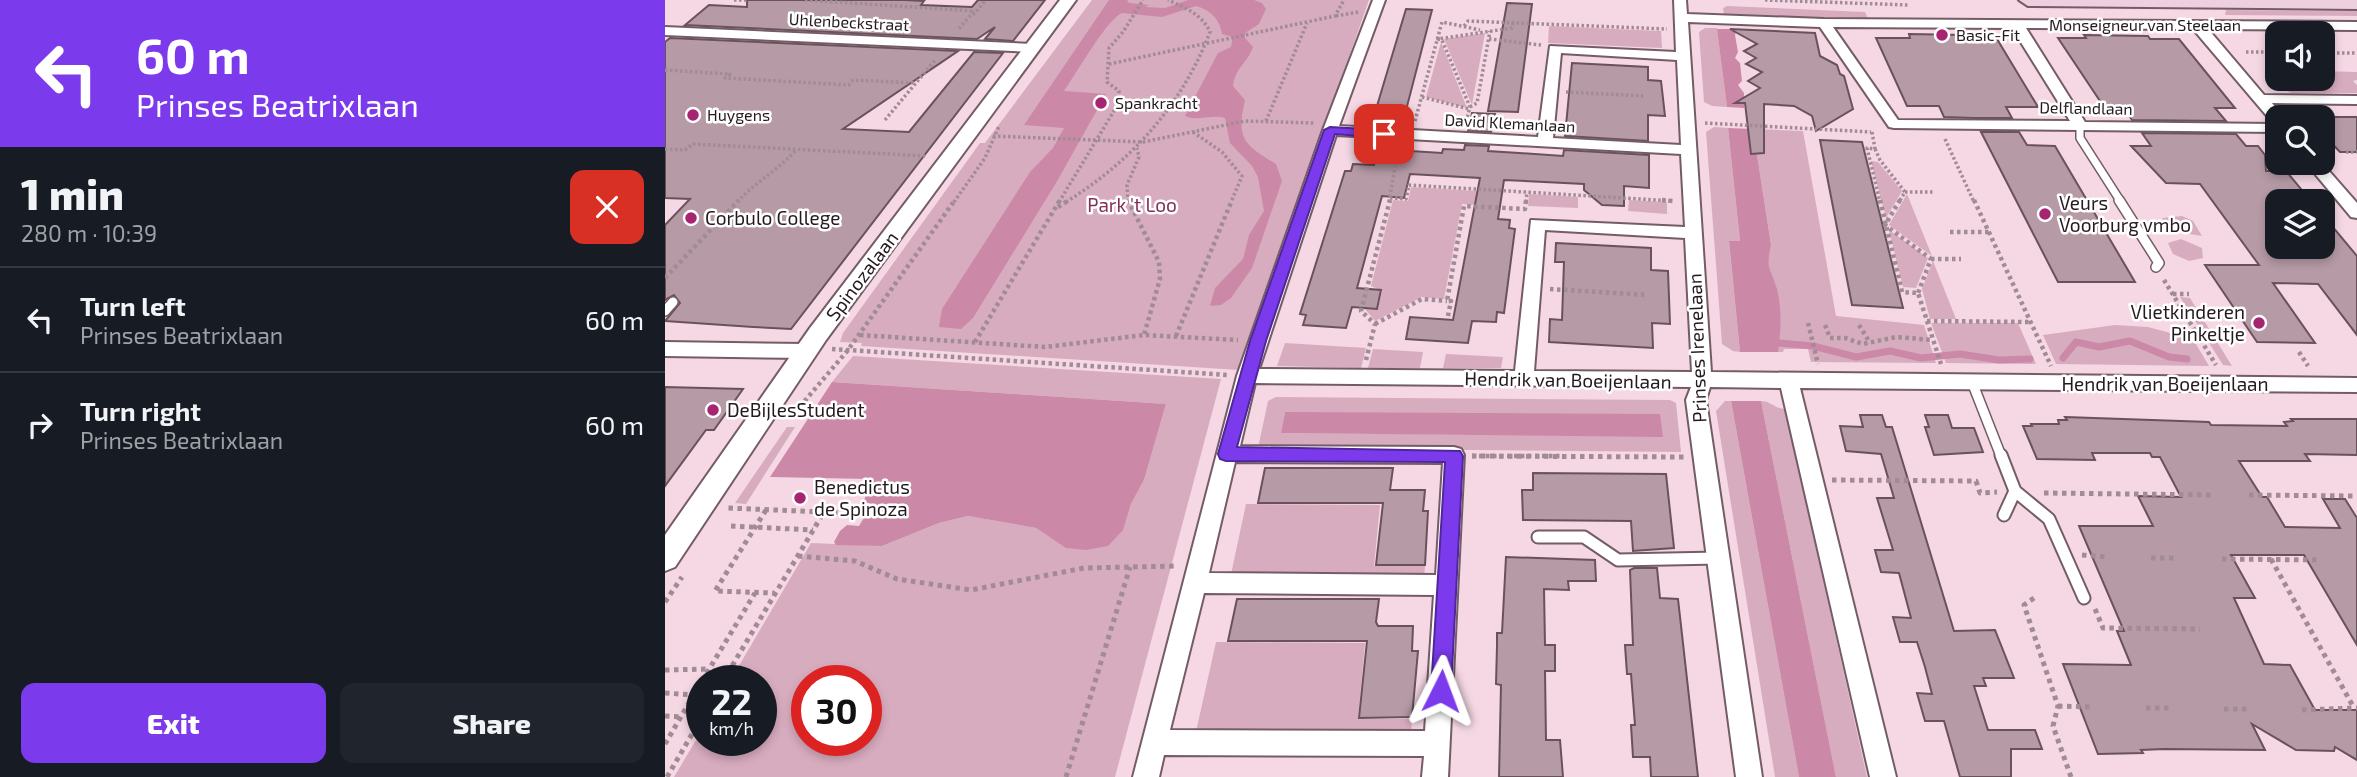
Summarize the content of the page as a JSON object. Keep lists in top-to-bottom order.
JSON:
{
  "streets": {
    "main road": ["Monseigneur van Steelaan"],
    "street": [
      "Uhlenbeckstraat",
      "Delflandlaan",
      "David Klemanlaan",
      "Spinozalaan",
      "Prinses Irenelaan",
      "Hendrik van Boeijenlaan"
    ]
  },
  "crossings": [
    ["Uhlenbeckstraat", "Spinozalaan"],
    ["Monseigneur van Steelaan", "Prinses Irenelaan"],
    ["David Klemanlaan", "Prinses Irenelaan"],
    ["Spinozalaan", "Hendrik van Boeijenlaan"],
    ["Prinses Irenelaan", "Hendrik van Boeijenlaan"]
  ],
  "parks": ["Park 't Loo"],
  "places": [
    "Basic-Fit",
    "Spankracht",
    "Huygens",
    "Veurs Voorburg vmbo",
    "Corbulo College",
    "Vlietkinderen Pinkeltje",
    "DeBijlesStudent",
    "Benedictus de Spinoza"
  ],
  "page": {
    "turn": ["60 m", "Prinses Beatrixlaan"],
    "heading": ["1 min", "280 m · 10:39"],
    "list": [
      {
        "name": "Turn left",
        "note": "Prinses Beatrixlaan",
        "value": "60 m"
      },
      {
        "name": "Turn right",
        "note": "Prinses Beatrixlaan",
        "value": "60 m"
      }
    ],
    "speed": "22 km/h",
    "limit": "30",
    "buttons": ["Exit", "Share"]
  }
}
